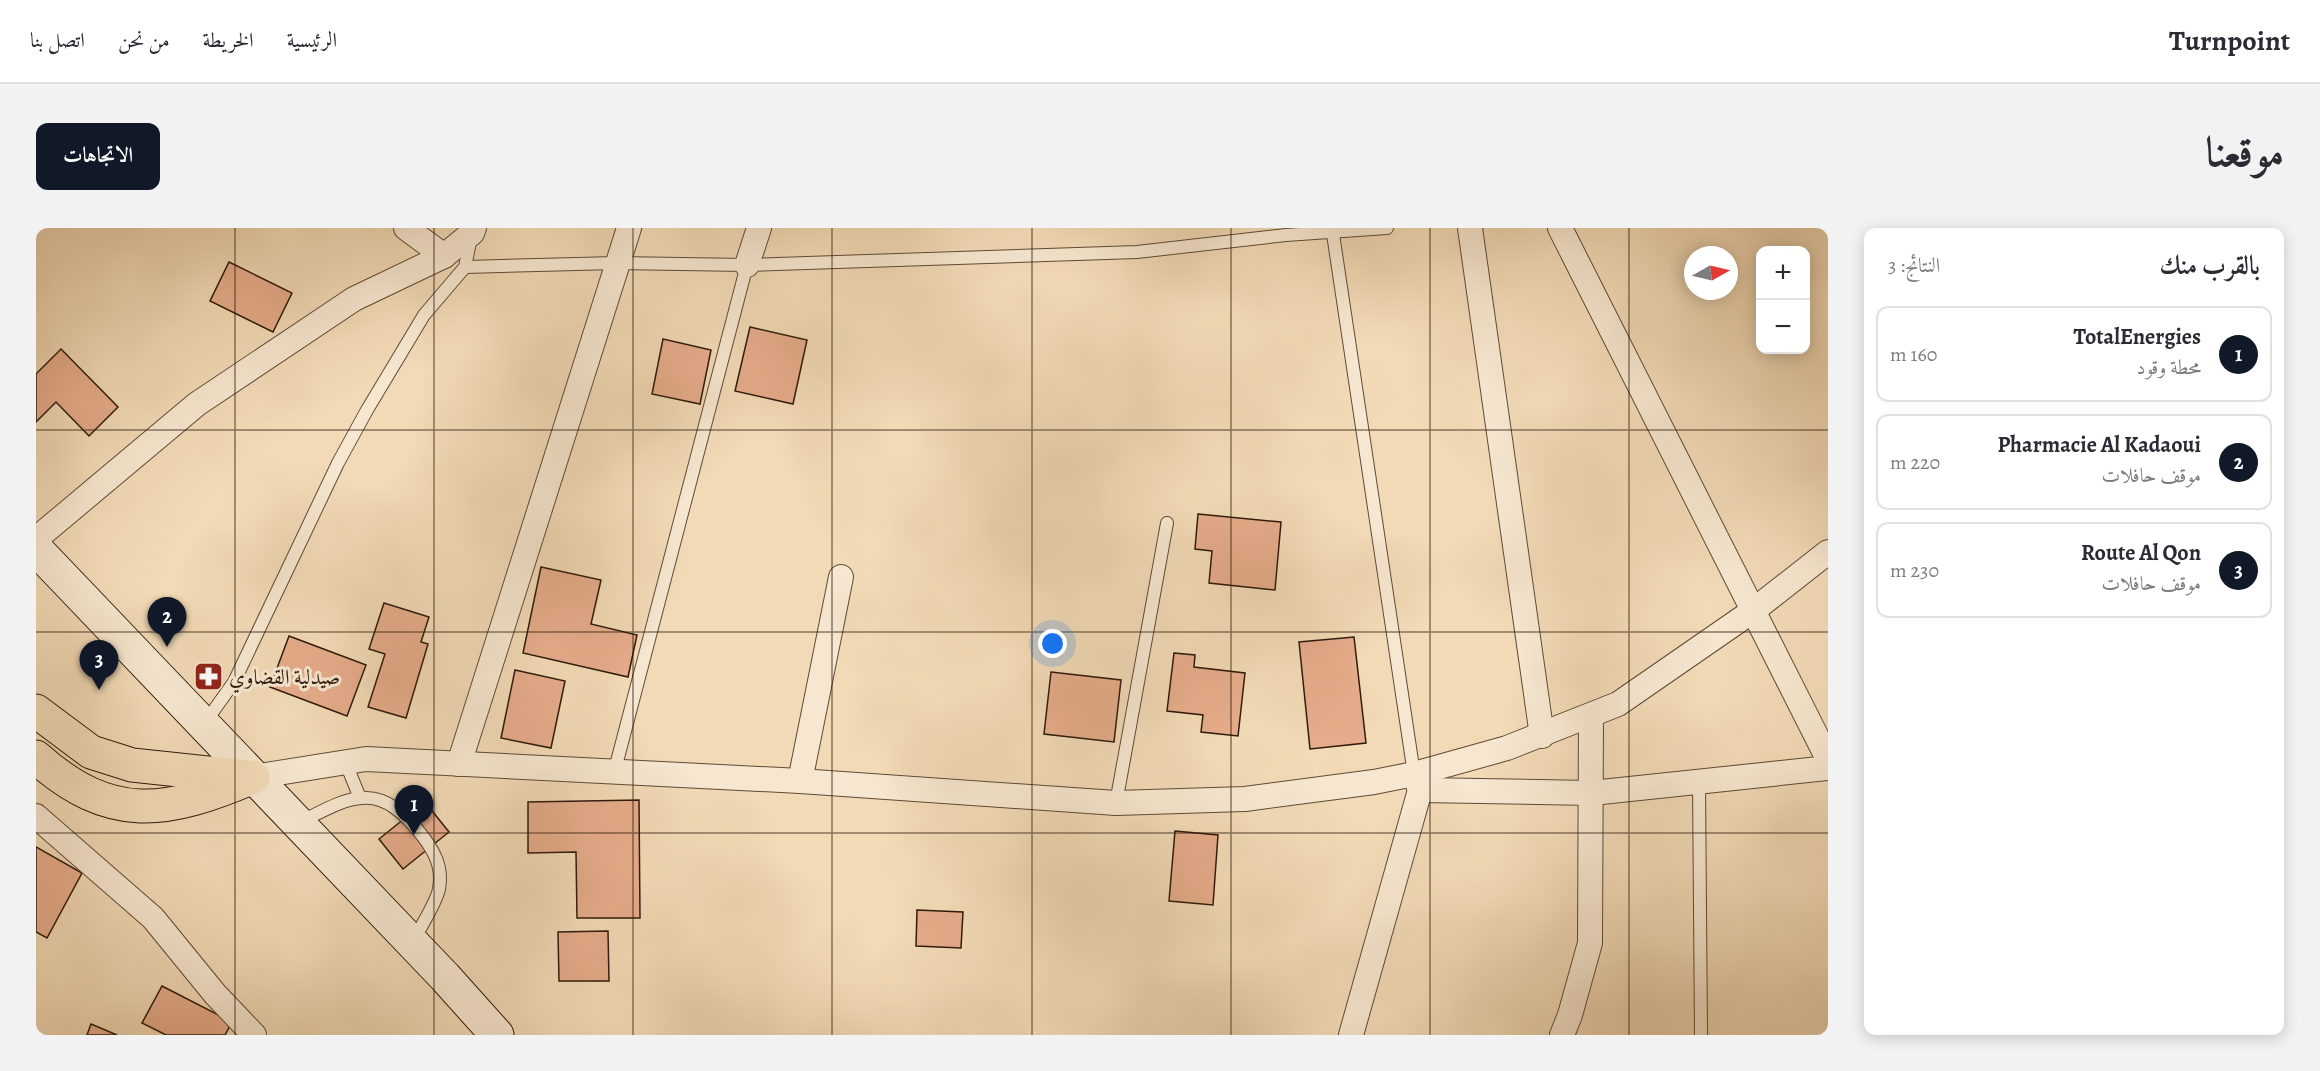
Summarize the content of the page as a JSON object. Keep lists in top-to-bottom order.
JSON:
{
  "places": {
    "pharmacy": ["صيدلية القضاوي"]
  },
  "north": "right",
  "page": {
    "header": "Turnpoint",
    "nav": [
      "الرئيسية",
      "الخريطة",
      "من نحن",
      "اتصل بنا"
    ],
    "title": "موقعنا",
    "buttons": "الاتجاهات",
    "heading": ["بالقرب منك", "النتائج: 3"],
    "map_buttons": ["+", "−"],
    "list": [
      {
        "mark": "1",
        "name": "TotalEnergies",
        "note": "محطة وقود",
        "value": "160 m"
      },
      {
        "mark": "2",
        "name": "Pharmacie Al Kadaoui",
        "note": "موقف حافلات",
        "value": "220 m"
      },
      {
        "mark": "3",
        "name": "Route Al Qon",
        "note": "موقف حافلات",
        "value": "230 m"
      }
    ],
    "pins": ["2", "3", "1"]
  }
}
